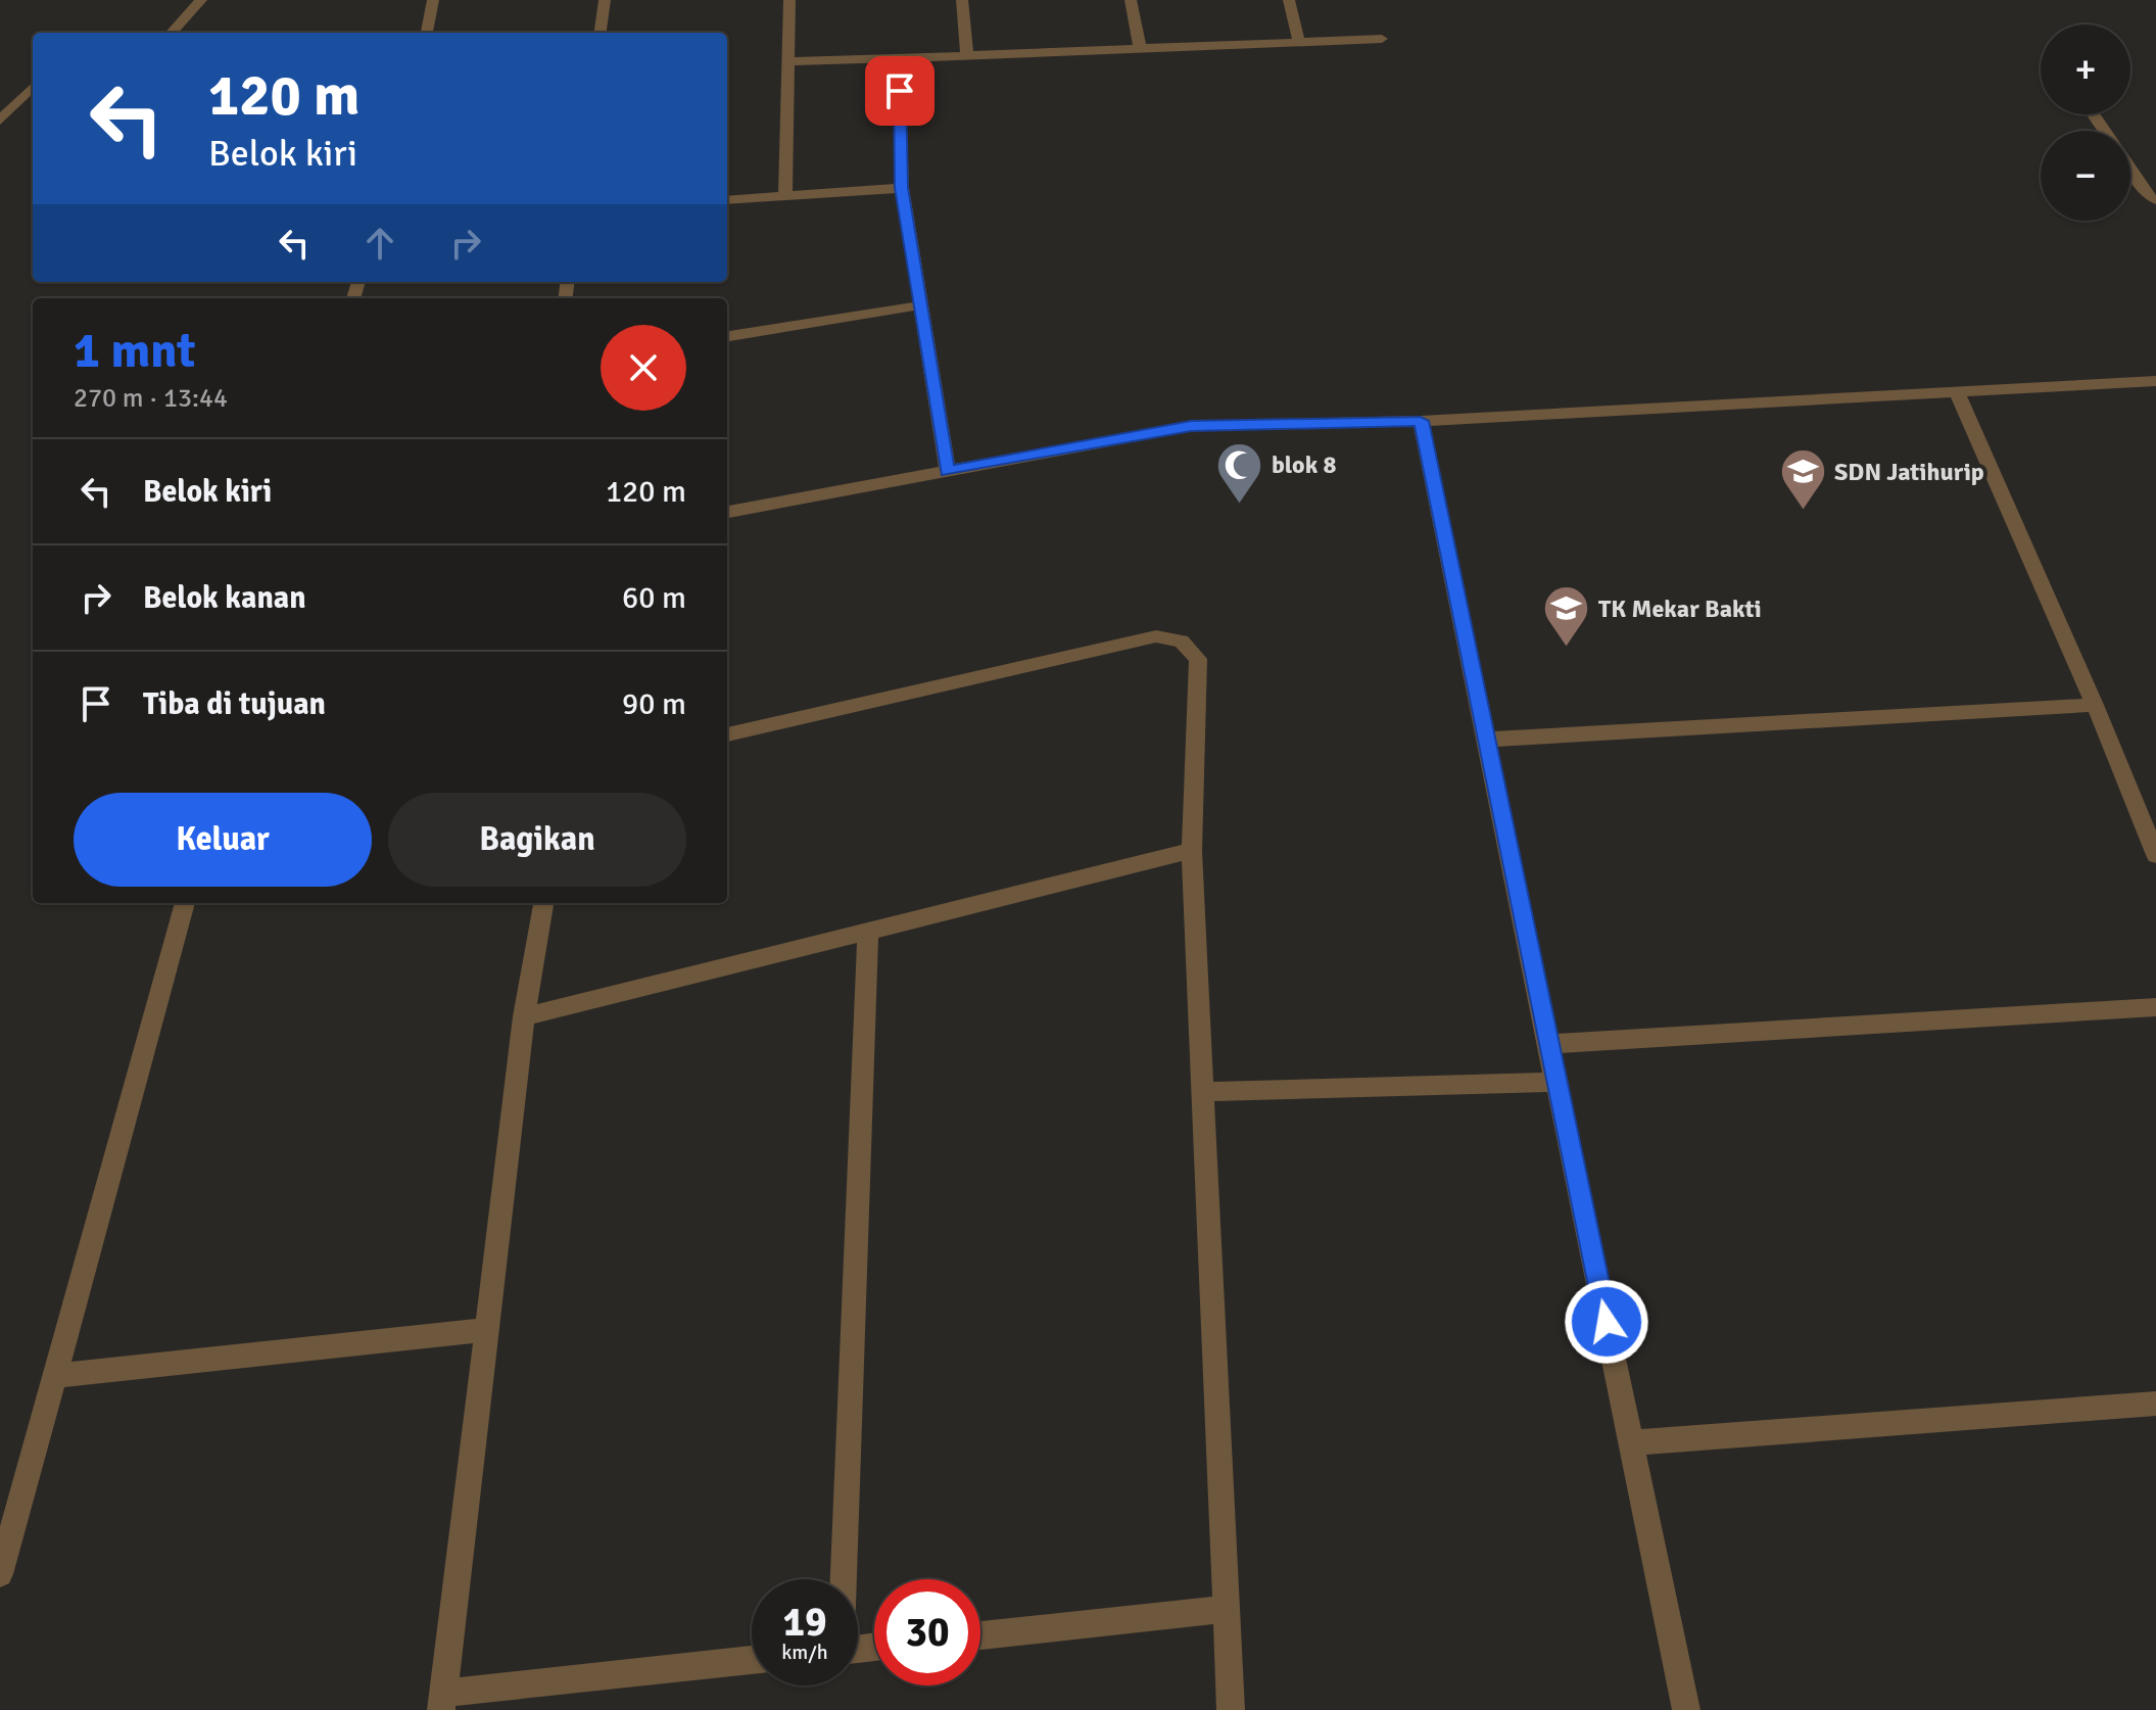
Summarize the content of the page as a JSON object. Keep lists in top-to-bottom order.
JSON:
{
  "places": {
    "mosque": ["blok 8"],
    "school or university": ["SDN Jatihurip", "TK Mekar Bakti"]
  },
  "page": {
    "map_buttons": ["+", "−"],
    "turn": ["120 m", "Belok kiri"],
    "heading": ["1 mnt", "270 m · 13:44"],
    "list": [
      {
        "name": "Belok kiri",
        "value": "120 m"
      },
      {
        "name": "Belok kanan",
        "value": "60 m"
      },
      {
        "name": "Tiba di tujuan",
        "value": "90 m"
      }
    ],
    "buttons": ["Keluar", "Bagikan"],
    "speed": "19 km/h",
    "limit": "30"
  }
}
